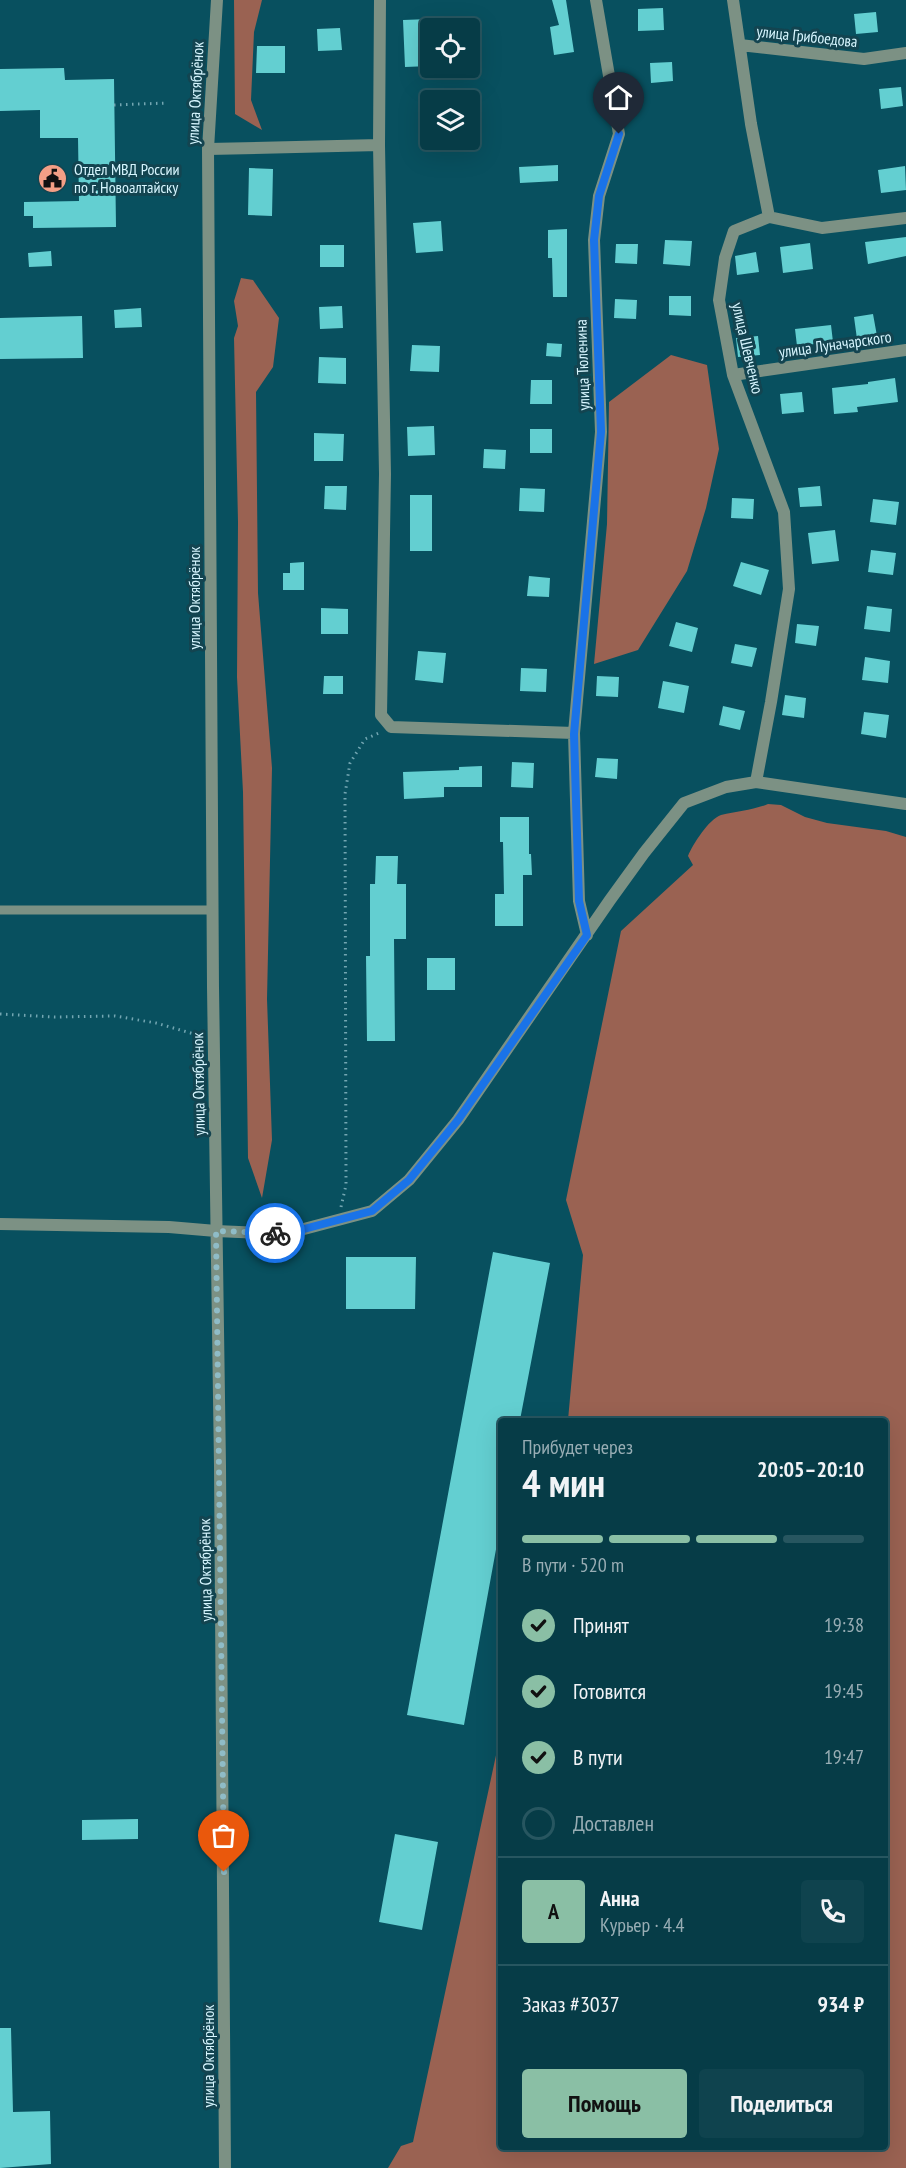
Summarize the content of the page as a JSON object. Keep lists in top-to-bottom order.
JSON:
{
  "streets": {
    "street": [
      "улица Грибоедова",
      "улица Октябрёнок",
      "улица Луначарского",
      "улица Шевченко",
      "улица Тюленина"
    ]
  },
  "crossings": [
    ["улица Луначарского", "улица Шевченко"]
  ],
  "places": {
    "public building": ["Отдел МВД России по г. Новоалтайску"]
  },
  "page": {
    "heading": ["4 мин", "Прибудет через", "20:05–20:10"],
    "panel": [
      "Анна",
      "Курьер · 4.4",
      "Заказ #3037",
      "934 ₽"
    ],
    "bar": "В пути · 520 m",
    "list": [
      ["Принят", "19:38"],
      ["Готовится", "19:45"],
      ["В пути", "19:47"],
      "Доставлен"
    ],
    "round": "А",
    "buttons": ["Помощь", "Поделиться"]
  }
}
